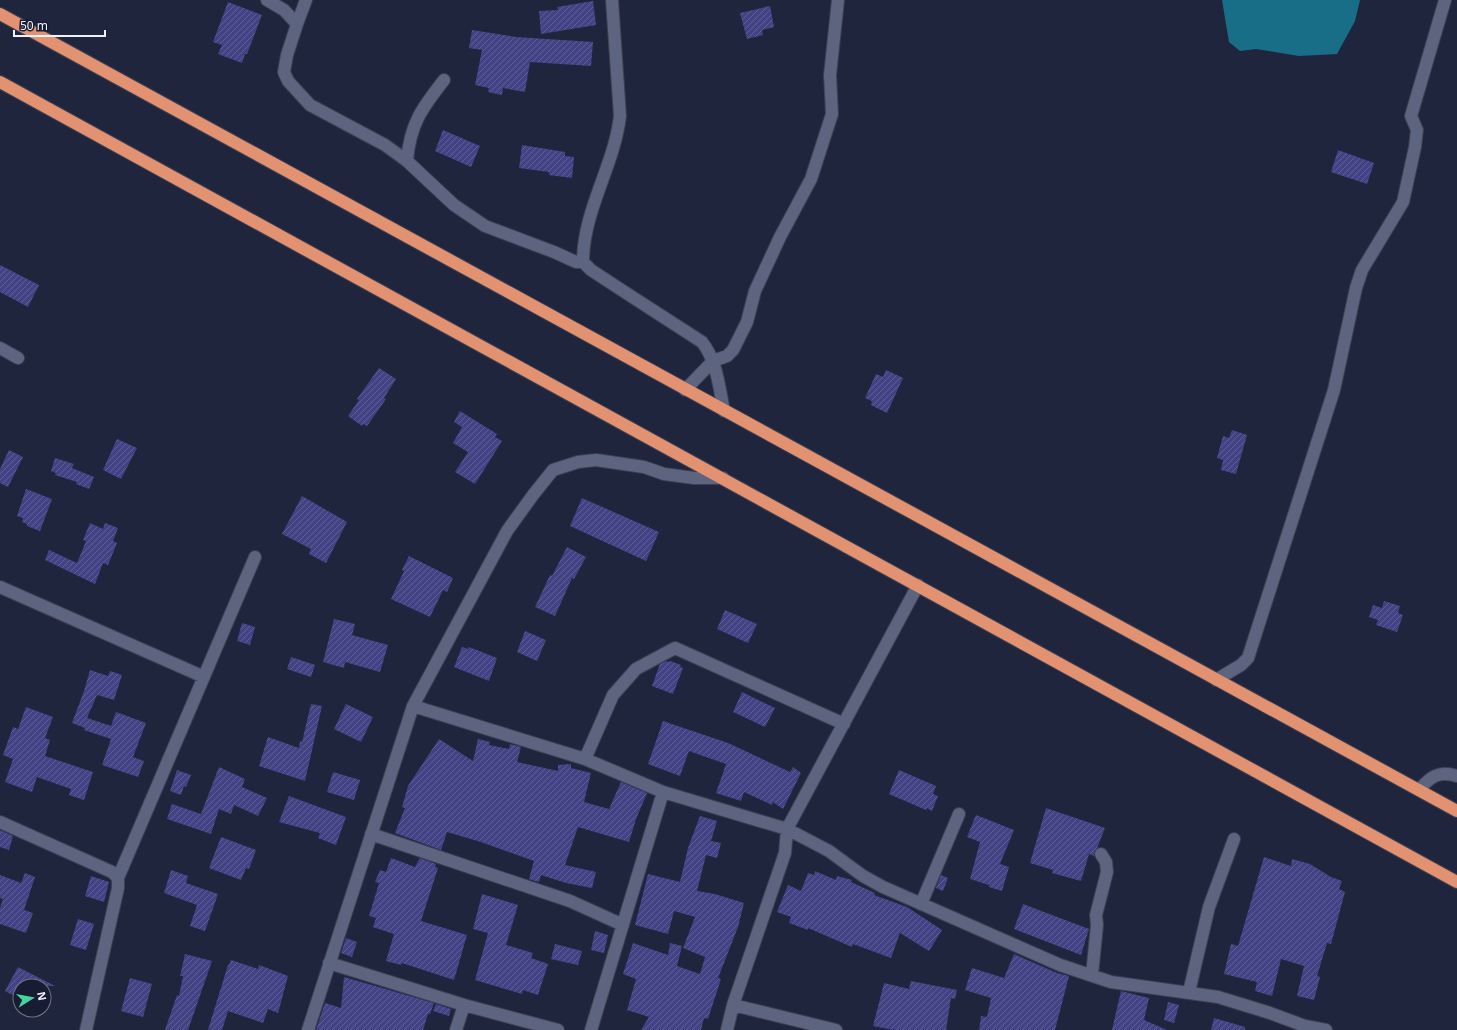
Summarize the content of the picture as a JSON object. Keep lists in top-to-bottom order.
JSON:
{
  "scale_bar": "50 m",
  "north": "right"
}
